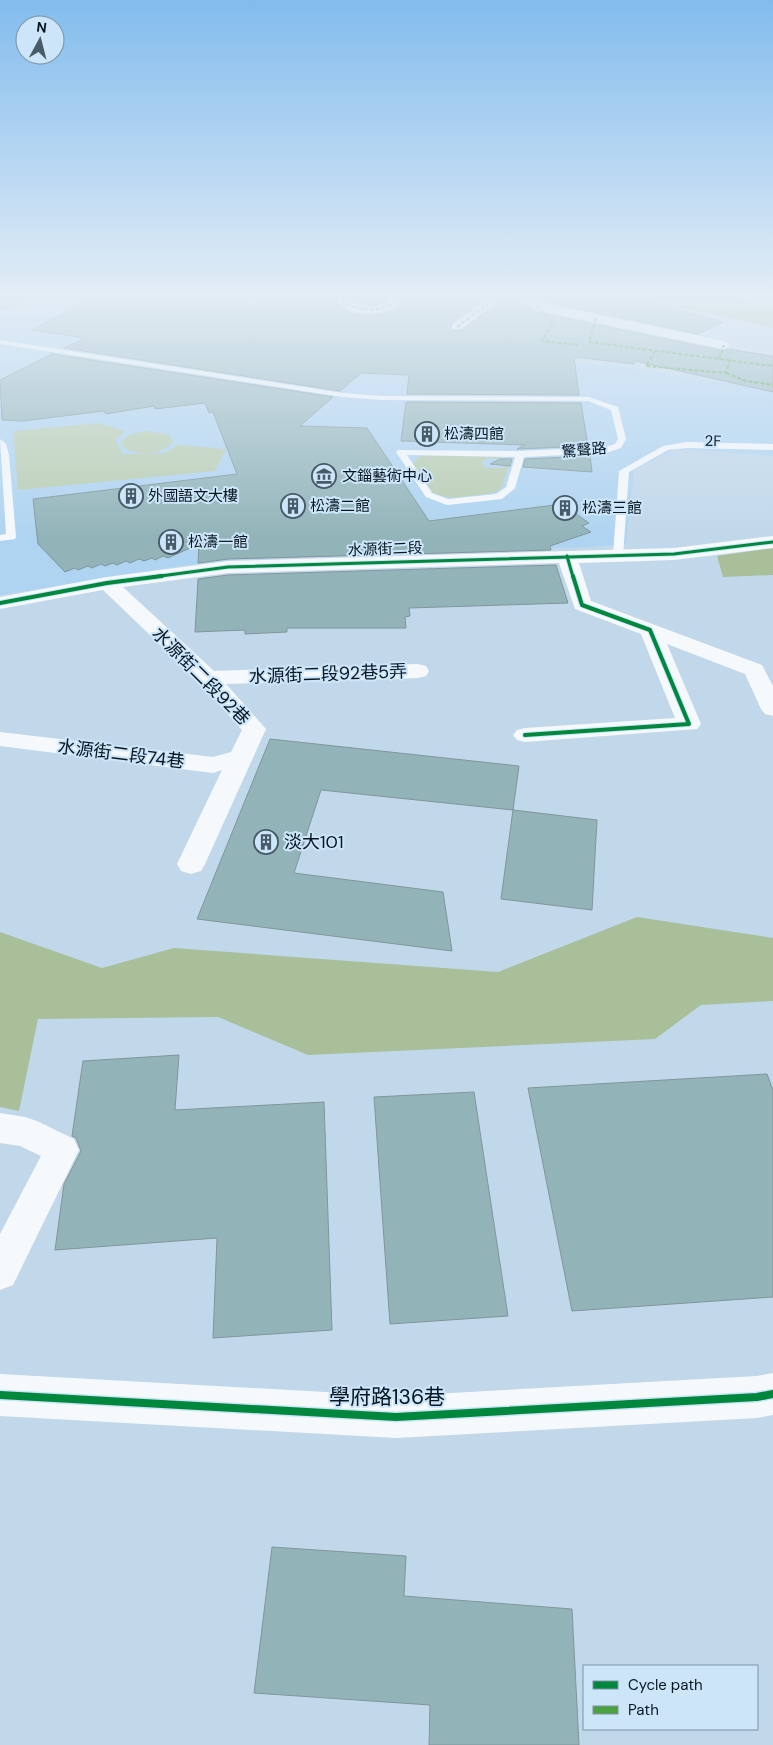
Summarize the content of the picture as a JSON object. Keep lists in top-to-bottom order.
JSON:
{
  "streets": {
    "street": [
      "水源街二段",
      "水源街二段92巷5弄",
      "水源街二段92巷",
      "水源街二段74巷",
      "學府路136巷"
    ],
    "lane": ["2F", "驚聲路"]
  },
  "crossings": [
    ["水源街二段", "水源街二段92巷"],
    ["水源街二段92巷5弄", "水源街二段92巷"],
    ["水源街二段92巷", "水源街二段74巷"]
  ],
  "places": {
    "building": [
      "松濤四館",
      "外國語文大樓",
      "松濤二館",
      "松濤三館",
      "松濤一館",
      "淡大101"
    ],
    "museum": ["文錙藝術中心"]
  },
  "legend": ["Cycle path", "Path"],
  "north": "top"
}
